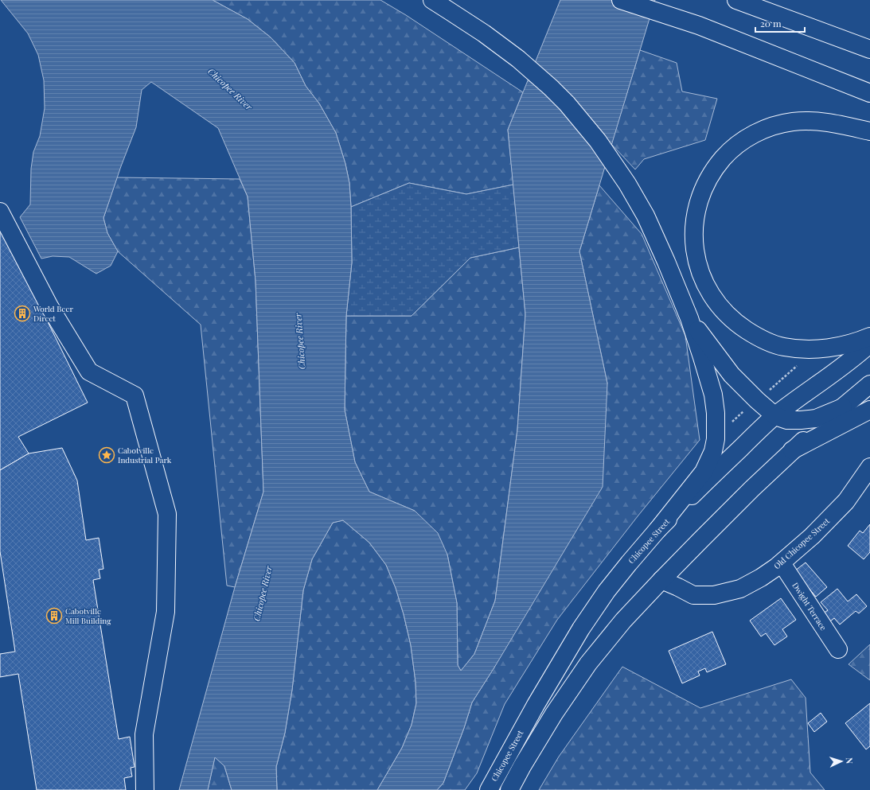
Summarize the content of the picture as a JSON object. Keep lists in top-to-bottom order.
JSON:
{
  "streets": {
    "main road": ["Chicopee Street", "Old Chicopee Street", "Dwight Terrace"]
  },
  "crossings": [
    ["Old Chicopee Street", "Dwight Terrace"]
  ],
  "water": ["Chicopee River"],
  "places": {
    "building": ["World Beer Direct", "Cabotville Mill Building"],
    "place": ["Cabotville Industrial Park"]
  },
  "scale_bar": "20 m",
  "north": "right"
}
